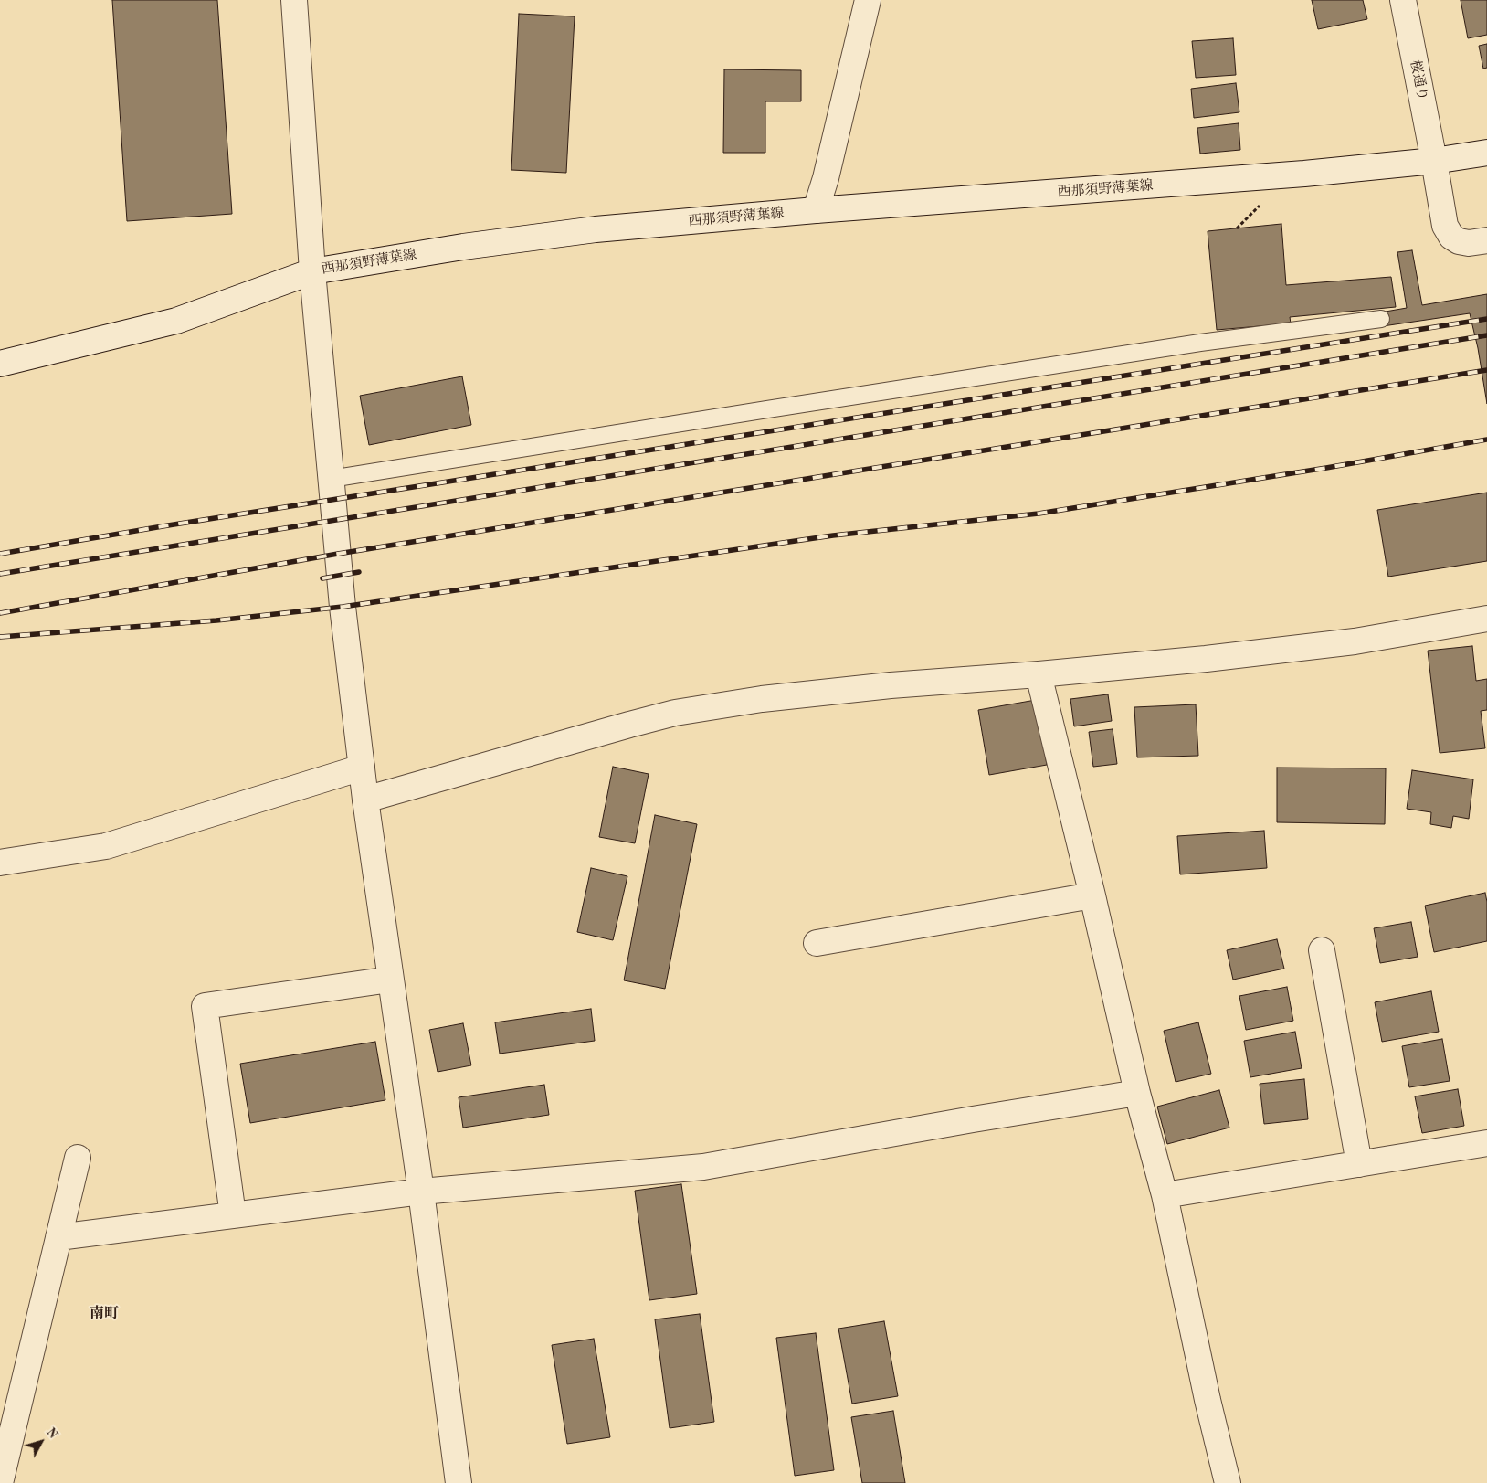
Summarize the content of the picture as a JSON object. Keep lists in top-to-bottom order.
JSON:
{
  "streets": {
    "street": ["桜通り", "西那須野薄葉線"]
  },
  "crossings": [
    ["桜通り", "西那須野薄葉線"]
  ],
  "districts": ["南町"],
  "north": "top right"
}
